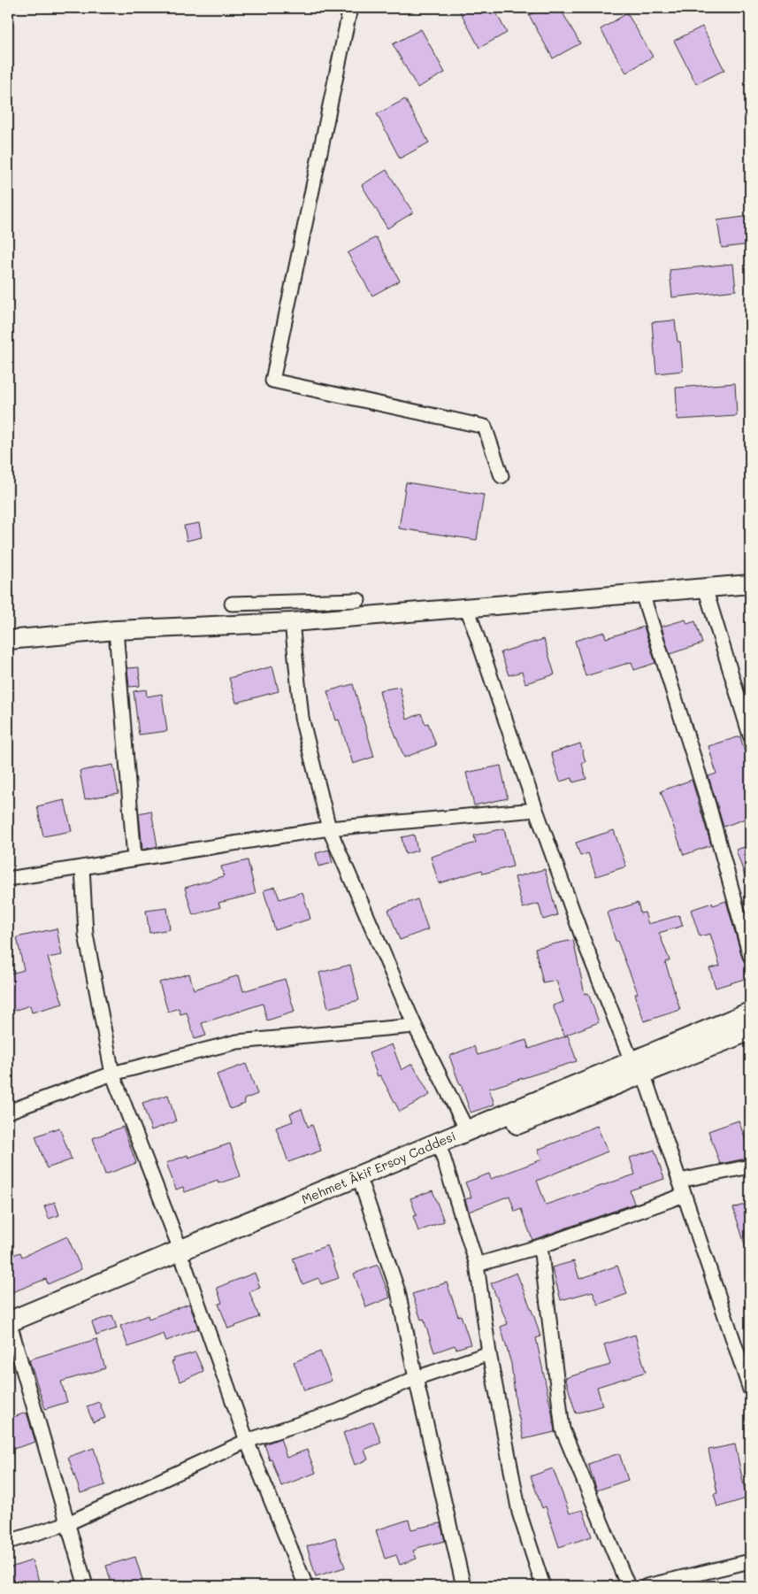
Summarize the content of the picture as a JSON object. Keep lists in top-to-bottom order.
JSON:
{
  "streets": {
    "main road": ["Mehmet Âkif Ersoy Caddesi"]
  }
}
